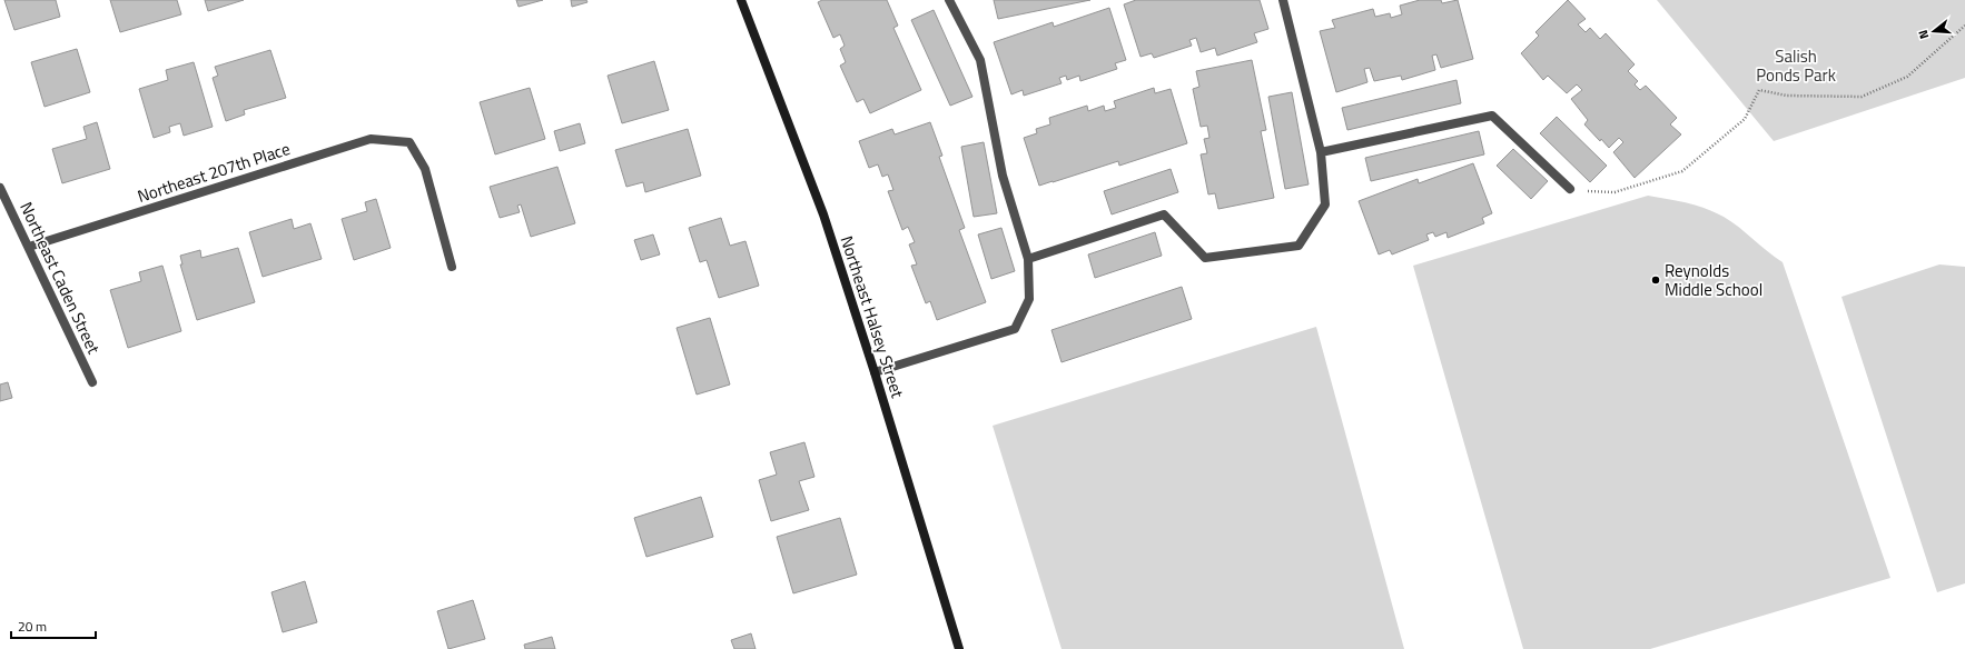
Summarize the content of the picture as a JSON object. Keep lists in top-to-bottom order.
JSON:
{
  "streets": {
    "street": ["Northeast 207th Place", "Northeast Caden Street", "Northeast Halsey Street"]
  },
  "crossings": [
    ["Northeast 207th Place", "Northeast Caden Street"]
  ],
  "parks": ["Salish Ponds Park"],
  "places": ["Reynolds Middle School"],
  "scale_bar": "20 m",
  "north": "left"
}
